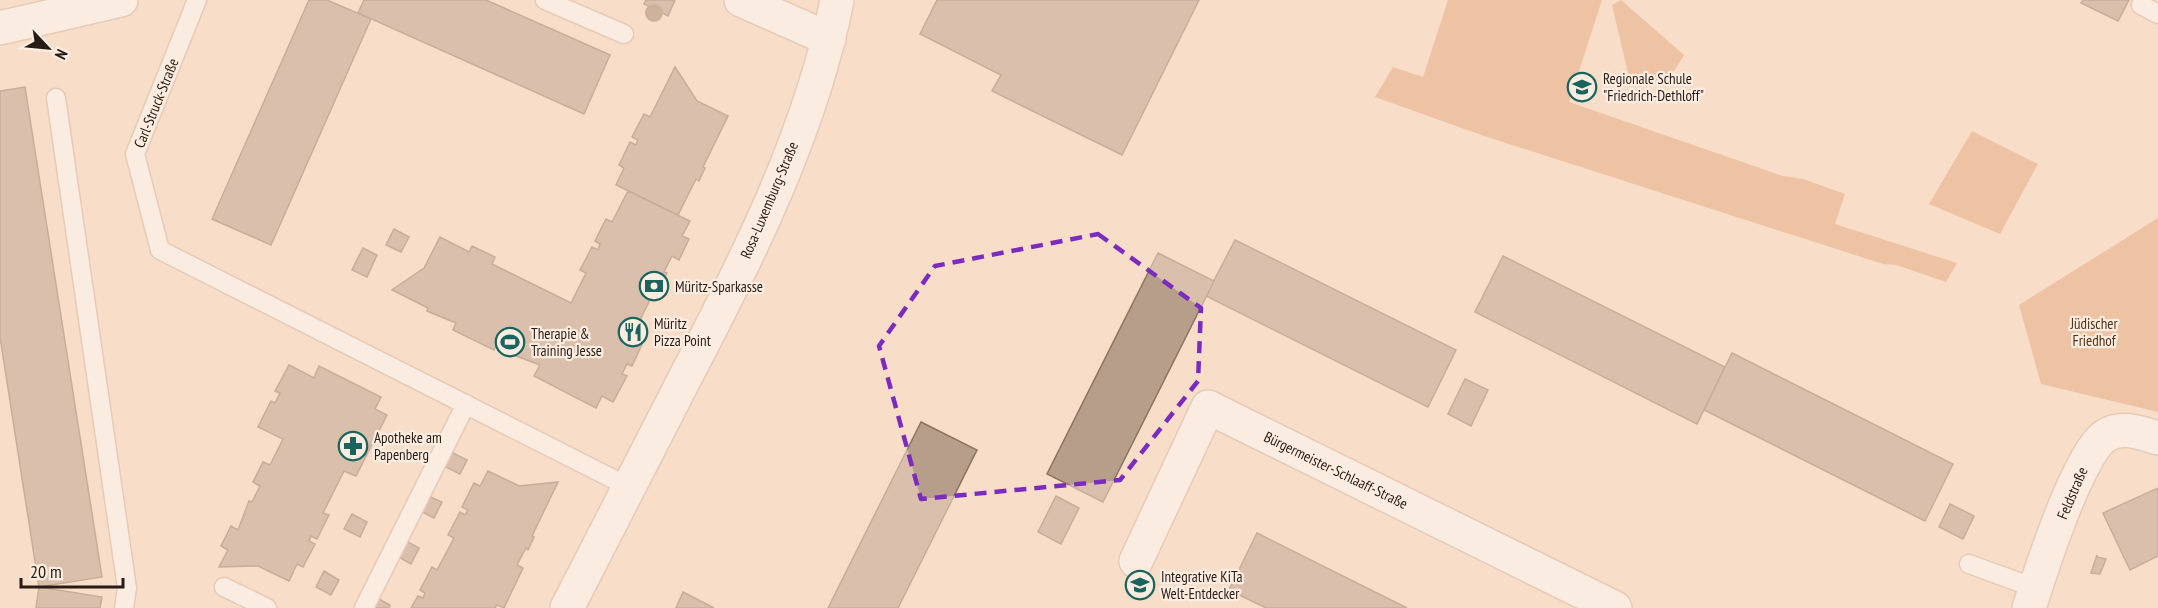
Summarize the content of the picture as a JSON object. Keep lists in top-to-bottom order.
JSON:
{
  "streets": {
    "street": ["Rosa-Luxemburg-Straße", "Bürgermeister-Schlaaff-Straße", "Feldstraße"],
    "lane": ["Carl-Struck-Straße"]
  },
  "parks": ["Jüdischer Friedhof"],
  "places": {
    "school or university": ["Regionale Schule \"Friedrich-Dethloff\"", "Integrative KiTa Welt-Entdecker"],
    "bank": ["Müritz-Sparkasse"],
    "restaurant": ["Müritz Pizza Point"],
    "sports": ["Therapie & Training Jesse"],
    "pharmacy": ["Apotheke am Papenberg"]
  },
  "scale_bar": "20 m",
  "north": "bottom right"
}
